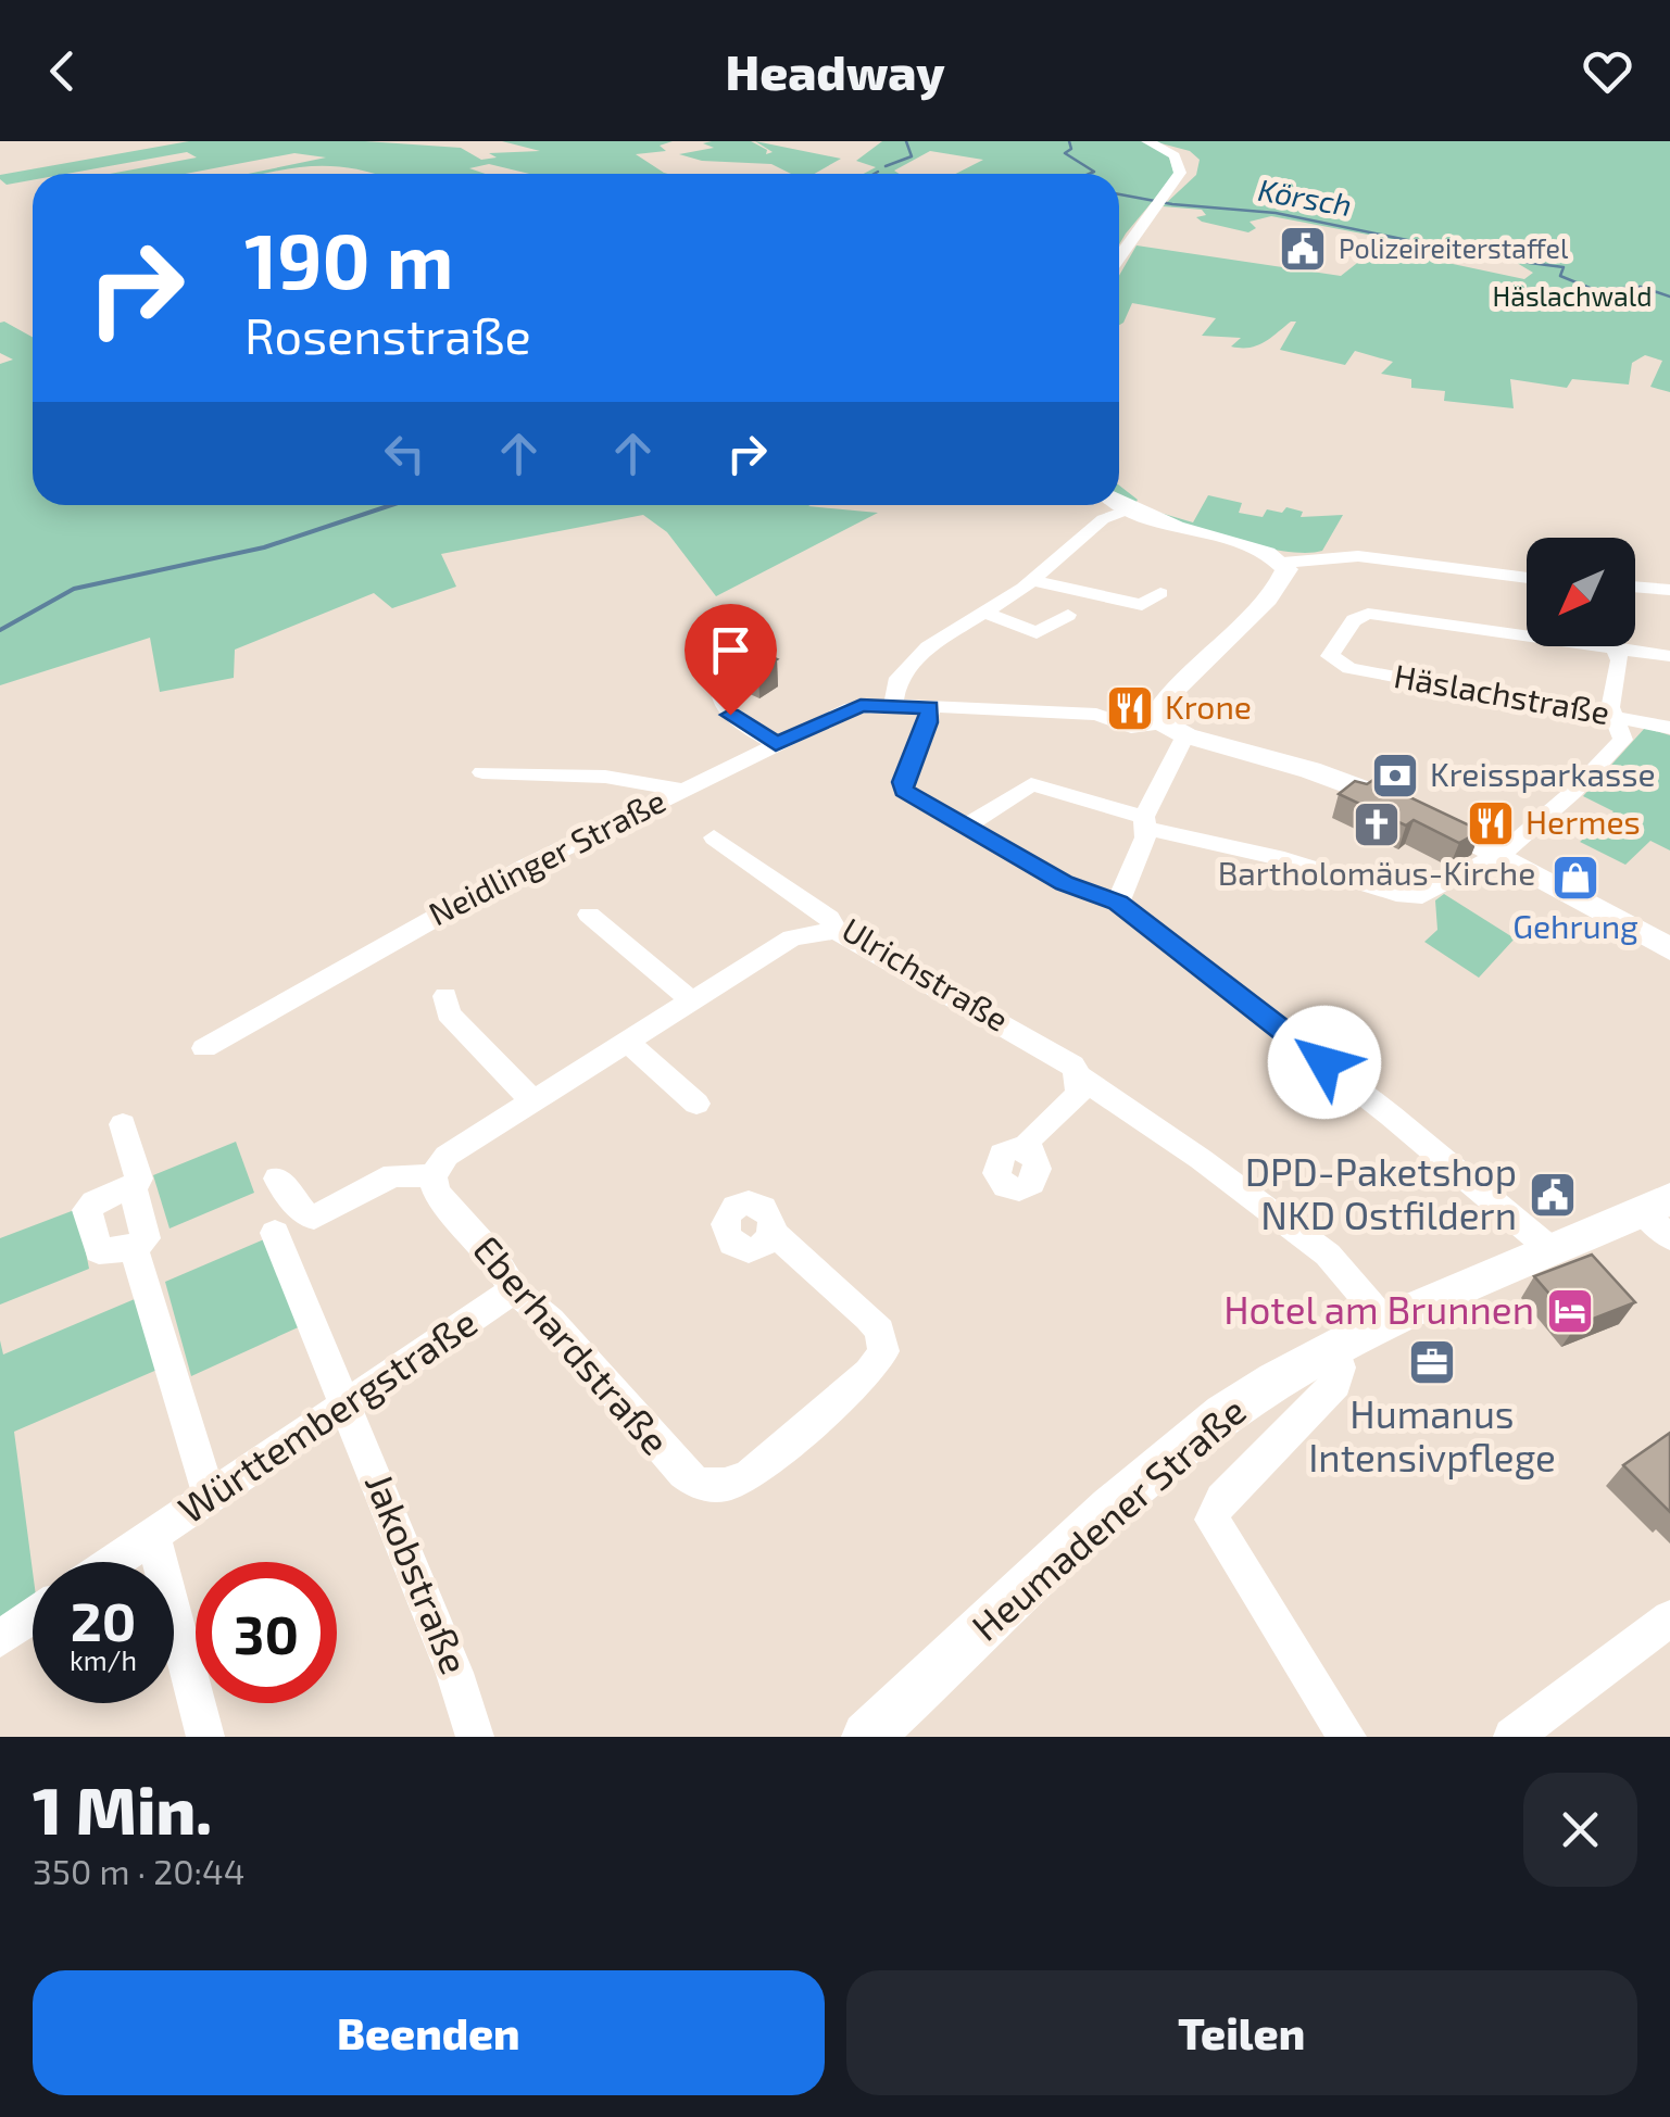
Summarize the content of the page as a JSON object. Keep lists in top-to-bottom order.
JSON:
{
  "streets": {
    "main road": ["Heumadener Straße"],
    "street": [
      "Häslachstraße",
      "Neidlinger Straße",
      "Ulrichstraße",
      "Eberhardstraße",
      "Württembergstraße",
      "Jakobstraße"
    ]
  },
  "crossings": [
    ["Ulrichstraße", "Heumadener Straße"],
    ["Eberhardstraße", "Württembergstraße"],
    ["Württembergstraße", "Jakobstraße"]
  ],
  "water": ["Körsch"],
  "parks": ["Häslachwald"],
  "places": {
    "public building": ["Polizeireiterstaffel", "DPD-Paketshop NKD Ostfildern"],
    "restaurant": ["Krone", "Hermes"],
    "bank": ["Kreissparkasse"],
    "church": ["Bartholomäus-Kirche"],
    "shop": ["Gehrung"],
    "hotel": ["Hotel am Brunnen"],
    "office": ["Humanus Intensivpflege"]
  },
  "north": "bottom left",
  "page": {
    "header": "Headway",
    "turn": ["190 m", "Rosenstraße"],
    "speed": "20 km/h",
    "limit": "30",
    "heading": ["1 Min.", "350 m · 20:44"],
    "buttons": ["Beenden", "Teilen"]
  }
}
